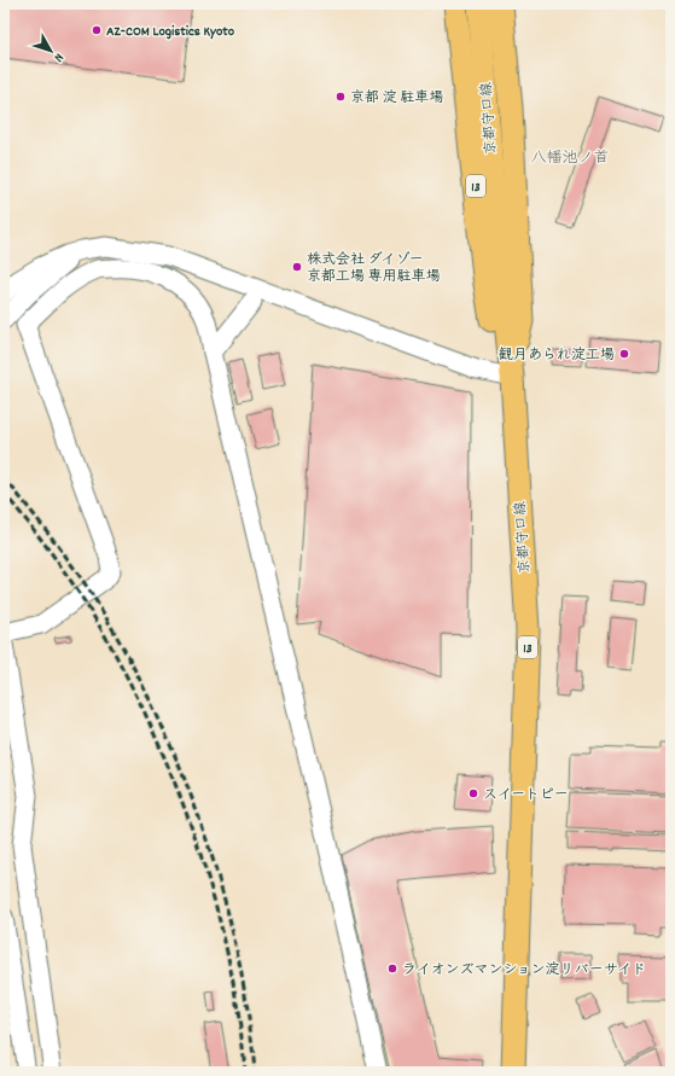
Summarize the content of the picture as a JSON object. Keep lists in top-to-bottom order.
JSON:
{
  "streets": {
    "main road": ["京都守口線", "13"]
  },
  "crossings": [
    ["京都守口線", "13"]
  ],
  "districts": ["八幡池ノ首"],
  "places": [
    "AZ-COM Logistics Kyoto",
    "京都 淀 駐車場",
    "株式会社 ダイゾー 京都工場 専用駐車場",
    "観月あられ淀工場",
    "スイートピー",
    "ライオンズマンション淀リバーサイド"
  ],
  "north": "bottom right"
}
